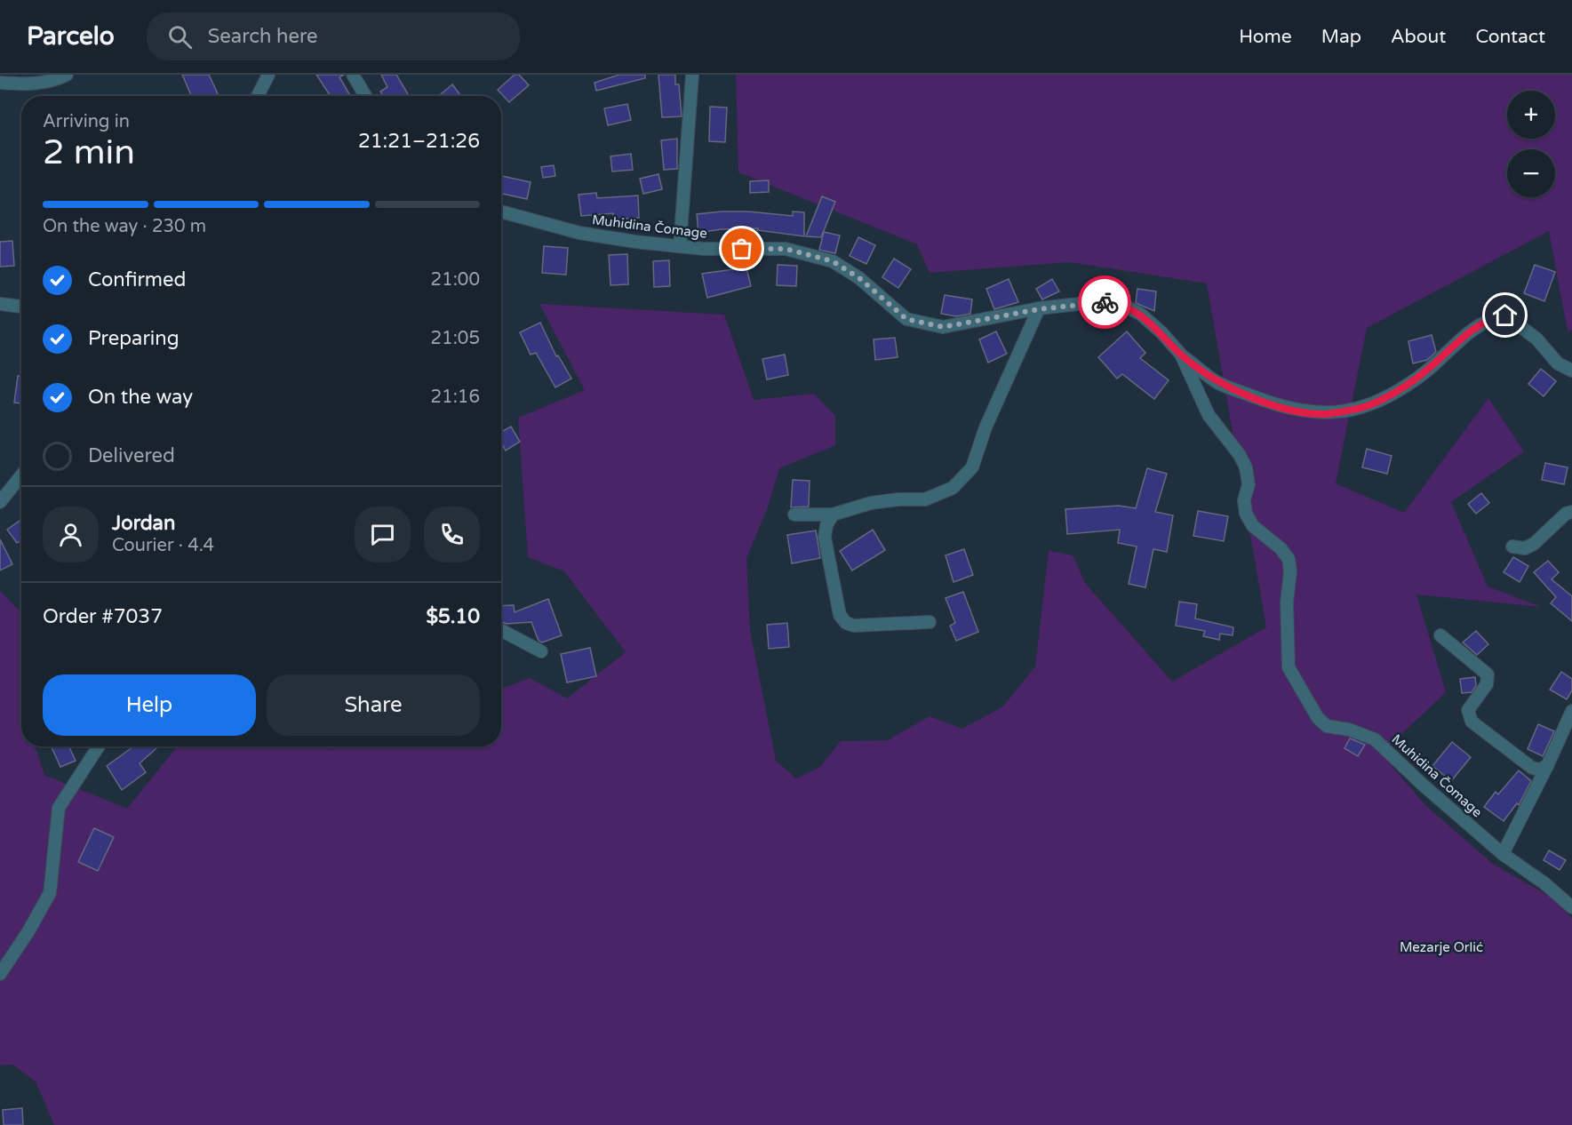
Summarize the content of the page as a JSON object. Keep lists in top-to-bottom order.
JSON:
{
  "streets": {
    "street": ["Muhidina Čomage"]
  },
  "parks": ["Mezarje Orlić"],
  "page": {
    "header": "Parcelo",
    "search": "Search here",
    "nav": [
      "Home",
      "Map",
      "About",
      "Contact"
    ],
    "map_buttons": ["+", "−"],
    "heading": ["2 min", "Arriving in", "21:21–21:26"],
    "panel": [
      "Jordan",
      "Courier · 4.4",
      "Order #7037",
      "$5.10"
    ],
    "bar": "On the way · 230 m",
    "list": [
      ["Confirmed", "21:00"],
      ["Preparing", "21:05"],
      ["On the way", "21:16"],
      "Delivered"
    ],
    "buttons": ["Help", "Share"]
  }
}
